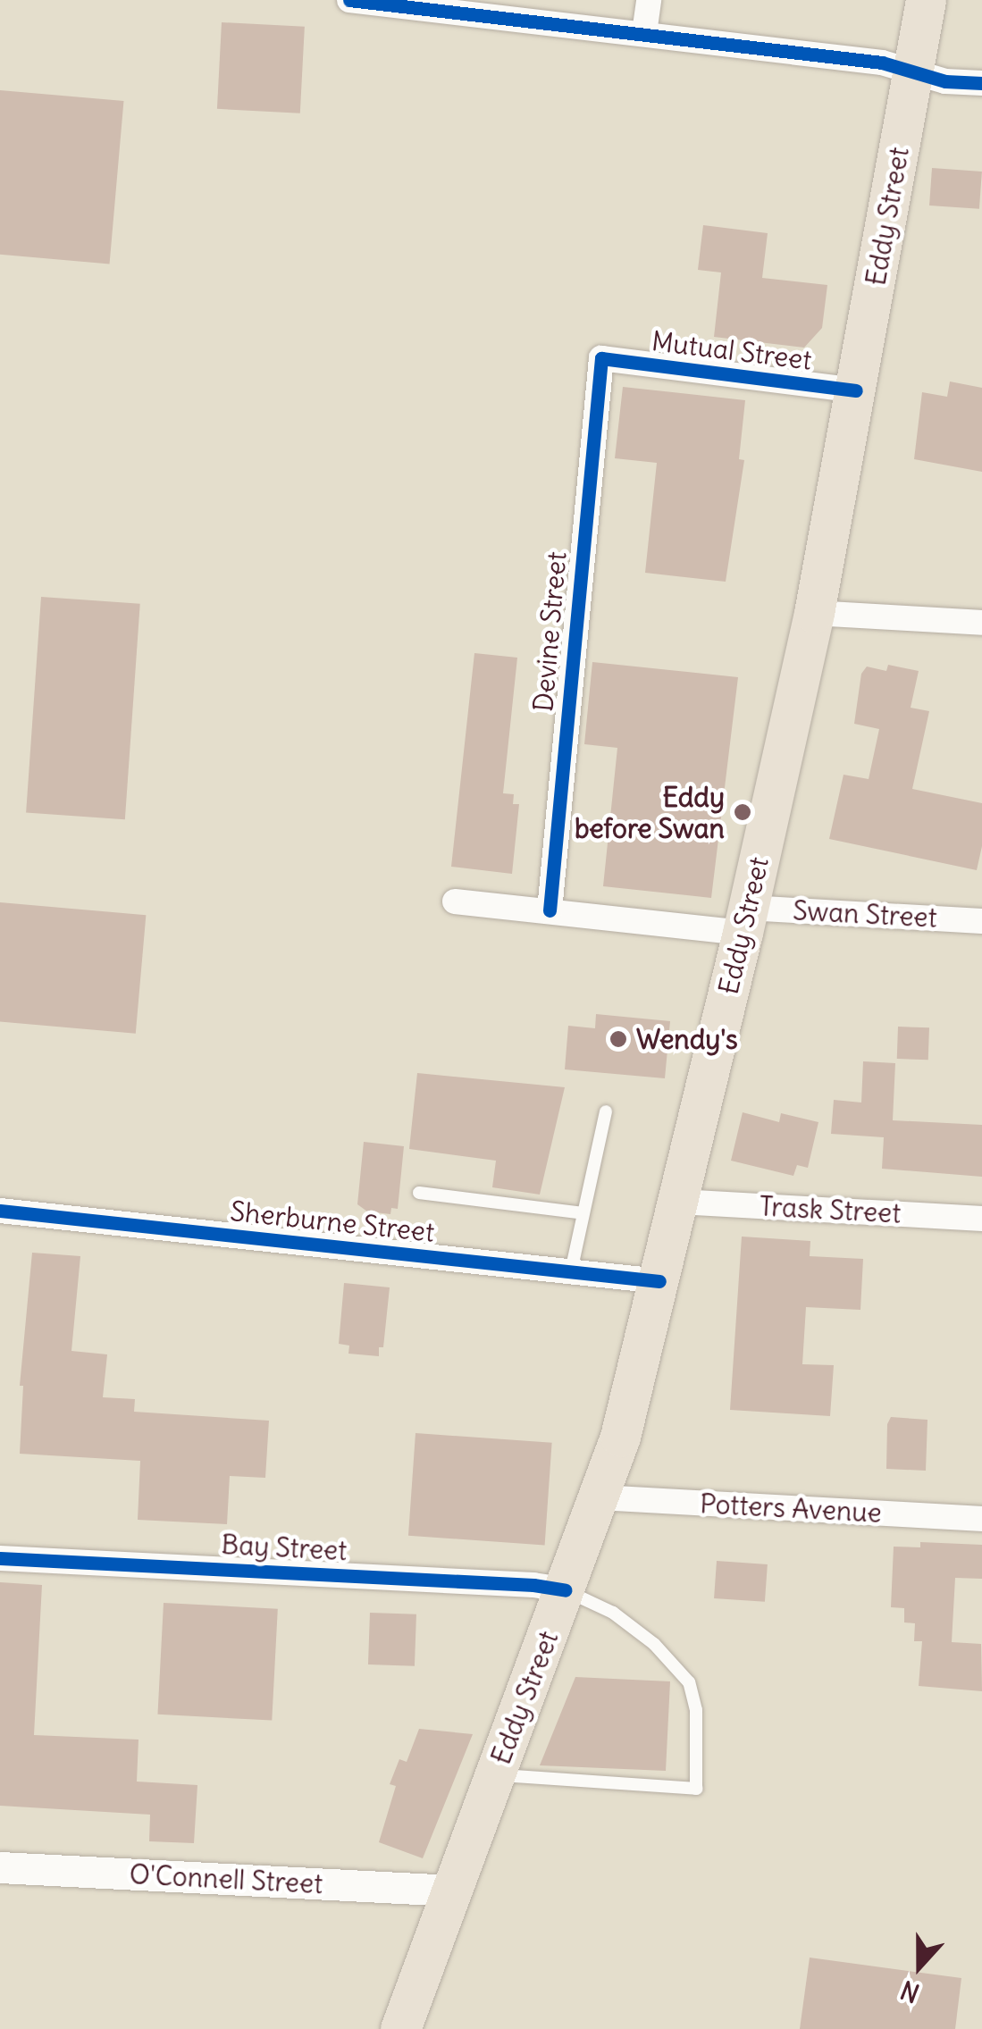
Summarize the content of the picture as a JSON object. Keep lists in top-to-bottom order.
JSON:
{
  "streets": {
    "main road": ["Eddy Street"],
    "street": [
      "Mutual Street",
      "Devine Street",
      "Swan Street",
      "Trask Street",
      "Sherburne Street",
      "Potters Avenue",
      "Bay Street",
      "O'Connell Street"
    ]
  },
  "crossings": [
    ["Eddy Street", "Mutual Street"],
    ["Eddy Street", "Swan Street"],
    ["Eddy Street", "Trask Street"],
    ["Eddy Street", "Sherburne Street"],
    ["Eddy Street", "Potters Avenue"],
    ["Eddy Street", "Bay Street"],
    ["Eddy Street", "O'Connell Street"],
    ["Mutual Street", "Devine Street"],
    ["Devine Street", "Swan Street"]
  ],
  "places": ["Eddy before Swan", "Wendy's"],
  "north": "bottom"
}
